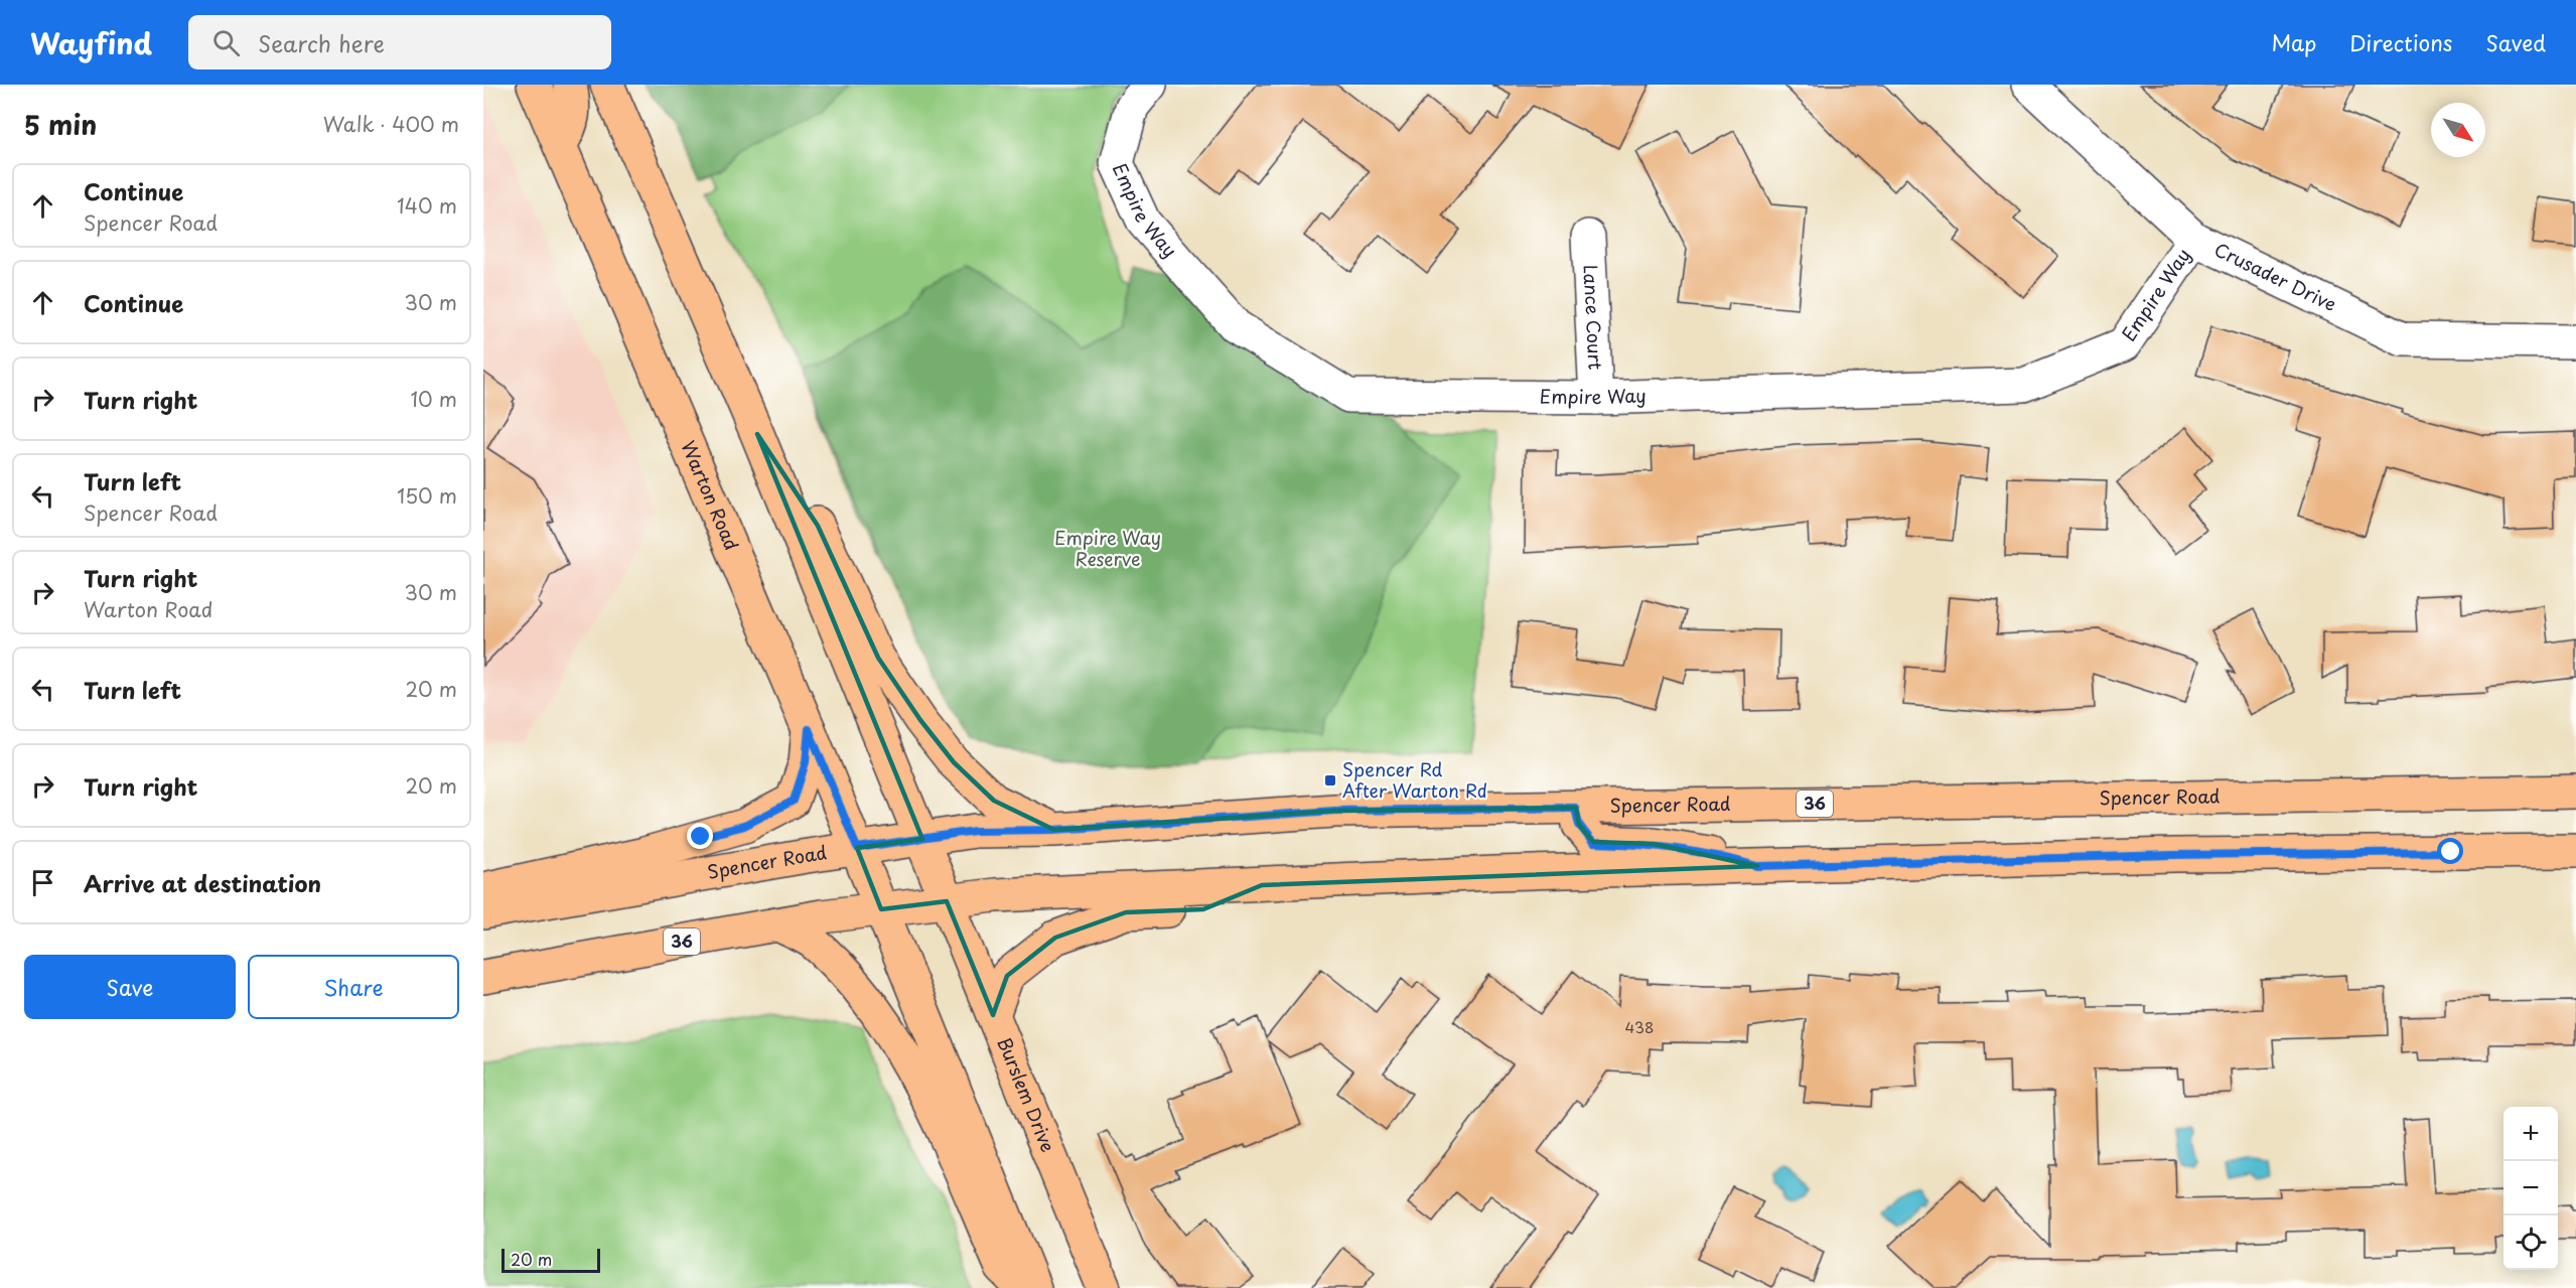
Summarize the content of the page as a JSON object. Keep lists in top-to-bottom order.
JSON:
{
  "streets": {
    "main road": [
      "Warton Road",
      "Spencer Road",
      "36",
      "Burslem Drive"
    ],
    "street": ["Empire Way", "Crusader Drive", "Lance Court"]
  },
  "crossings": [
    ["Empire Way", "Crusader Drive"],
    ["Empire Way", "Lance Court"],
    ["Warton Road", "Spencer Road"],
    ["Warton Road", "36"],
    ["36", "Burslem Drive"]
  ],
  "parks": ["Empire Way Reserve"],
  "places": {
    "transit": ["Spencer Rd After Warton Rd"]
  },
  "house_numbers": ["438"],
  "scale_bar": "20 m",
  "north": "bottom right",
  "page": {
    "header": "Wayfind",
    "search": "Search here",
    "nav": ["Map", "Directions", "Saved"],
    "heading": ["5 min", "Walk · 400 m"],
    "list": [
      ["Continue", "Spencer Road", "140 m"],
      ["Continue", "30 m"],
      ["Turn right", "10 m"],
      ["Turn left", "Spencer Road", "150 m"],
      ["Turn right", "Warton Road", "30 m"],
      ["Turn left", "20 m"],
      ["Turn right", "20 m"],
      "Arrive at destination"
    ],
    "buttons": ["Save", "Share"],
    "map_buttons": ["+", "−"],
    "scale": "20 m"
  }
}
